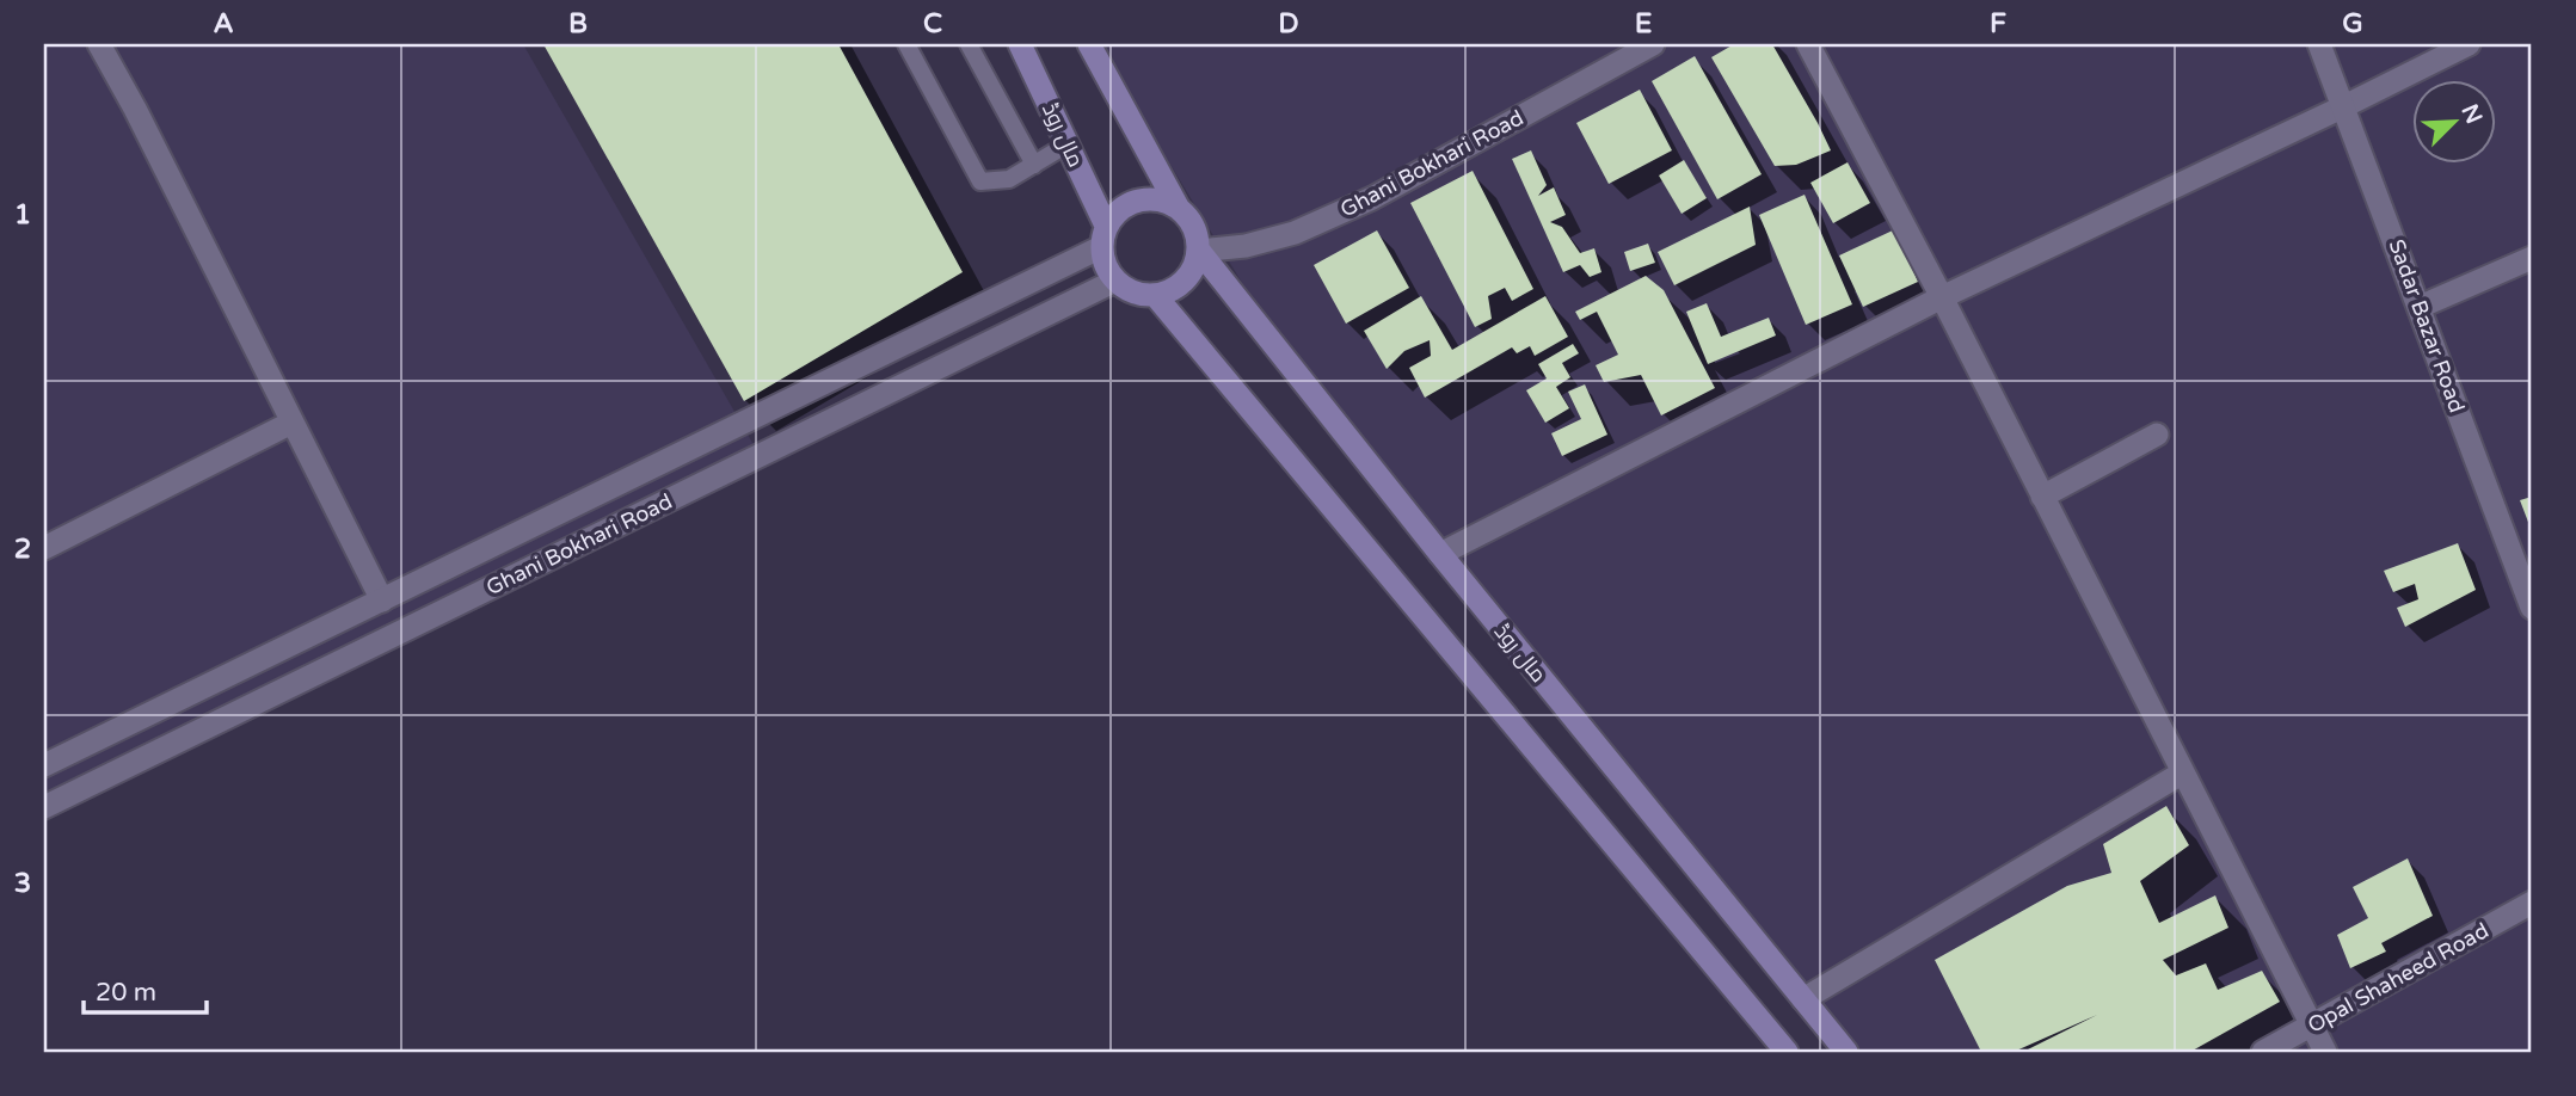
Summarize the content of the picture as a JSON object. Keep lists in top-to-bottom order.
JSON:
{
  "streets": {
    "main road": ["مال روڈ"],
    "street": ["Ghani Bokhari Road", "Sadar Bazar Road", "Opal Shaheed Road"]
  },
  "crossings": [
    ["مال روڈ", "Ghani Bokhari Road"]
  ],
  "scale_bar": "20 m",
  "north": "top right",
  "grid": {
    "columns": [
      "A",
      "B",
      "C",
      "D",
      "E",
      "F",
      "G"
    ],
    "rows": ["1", "2", "3"]
  }
}
